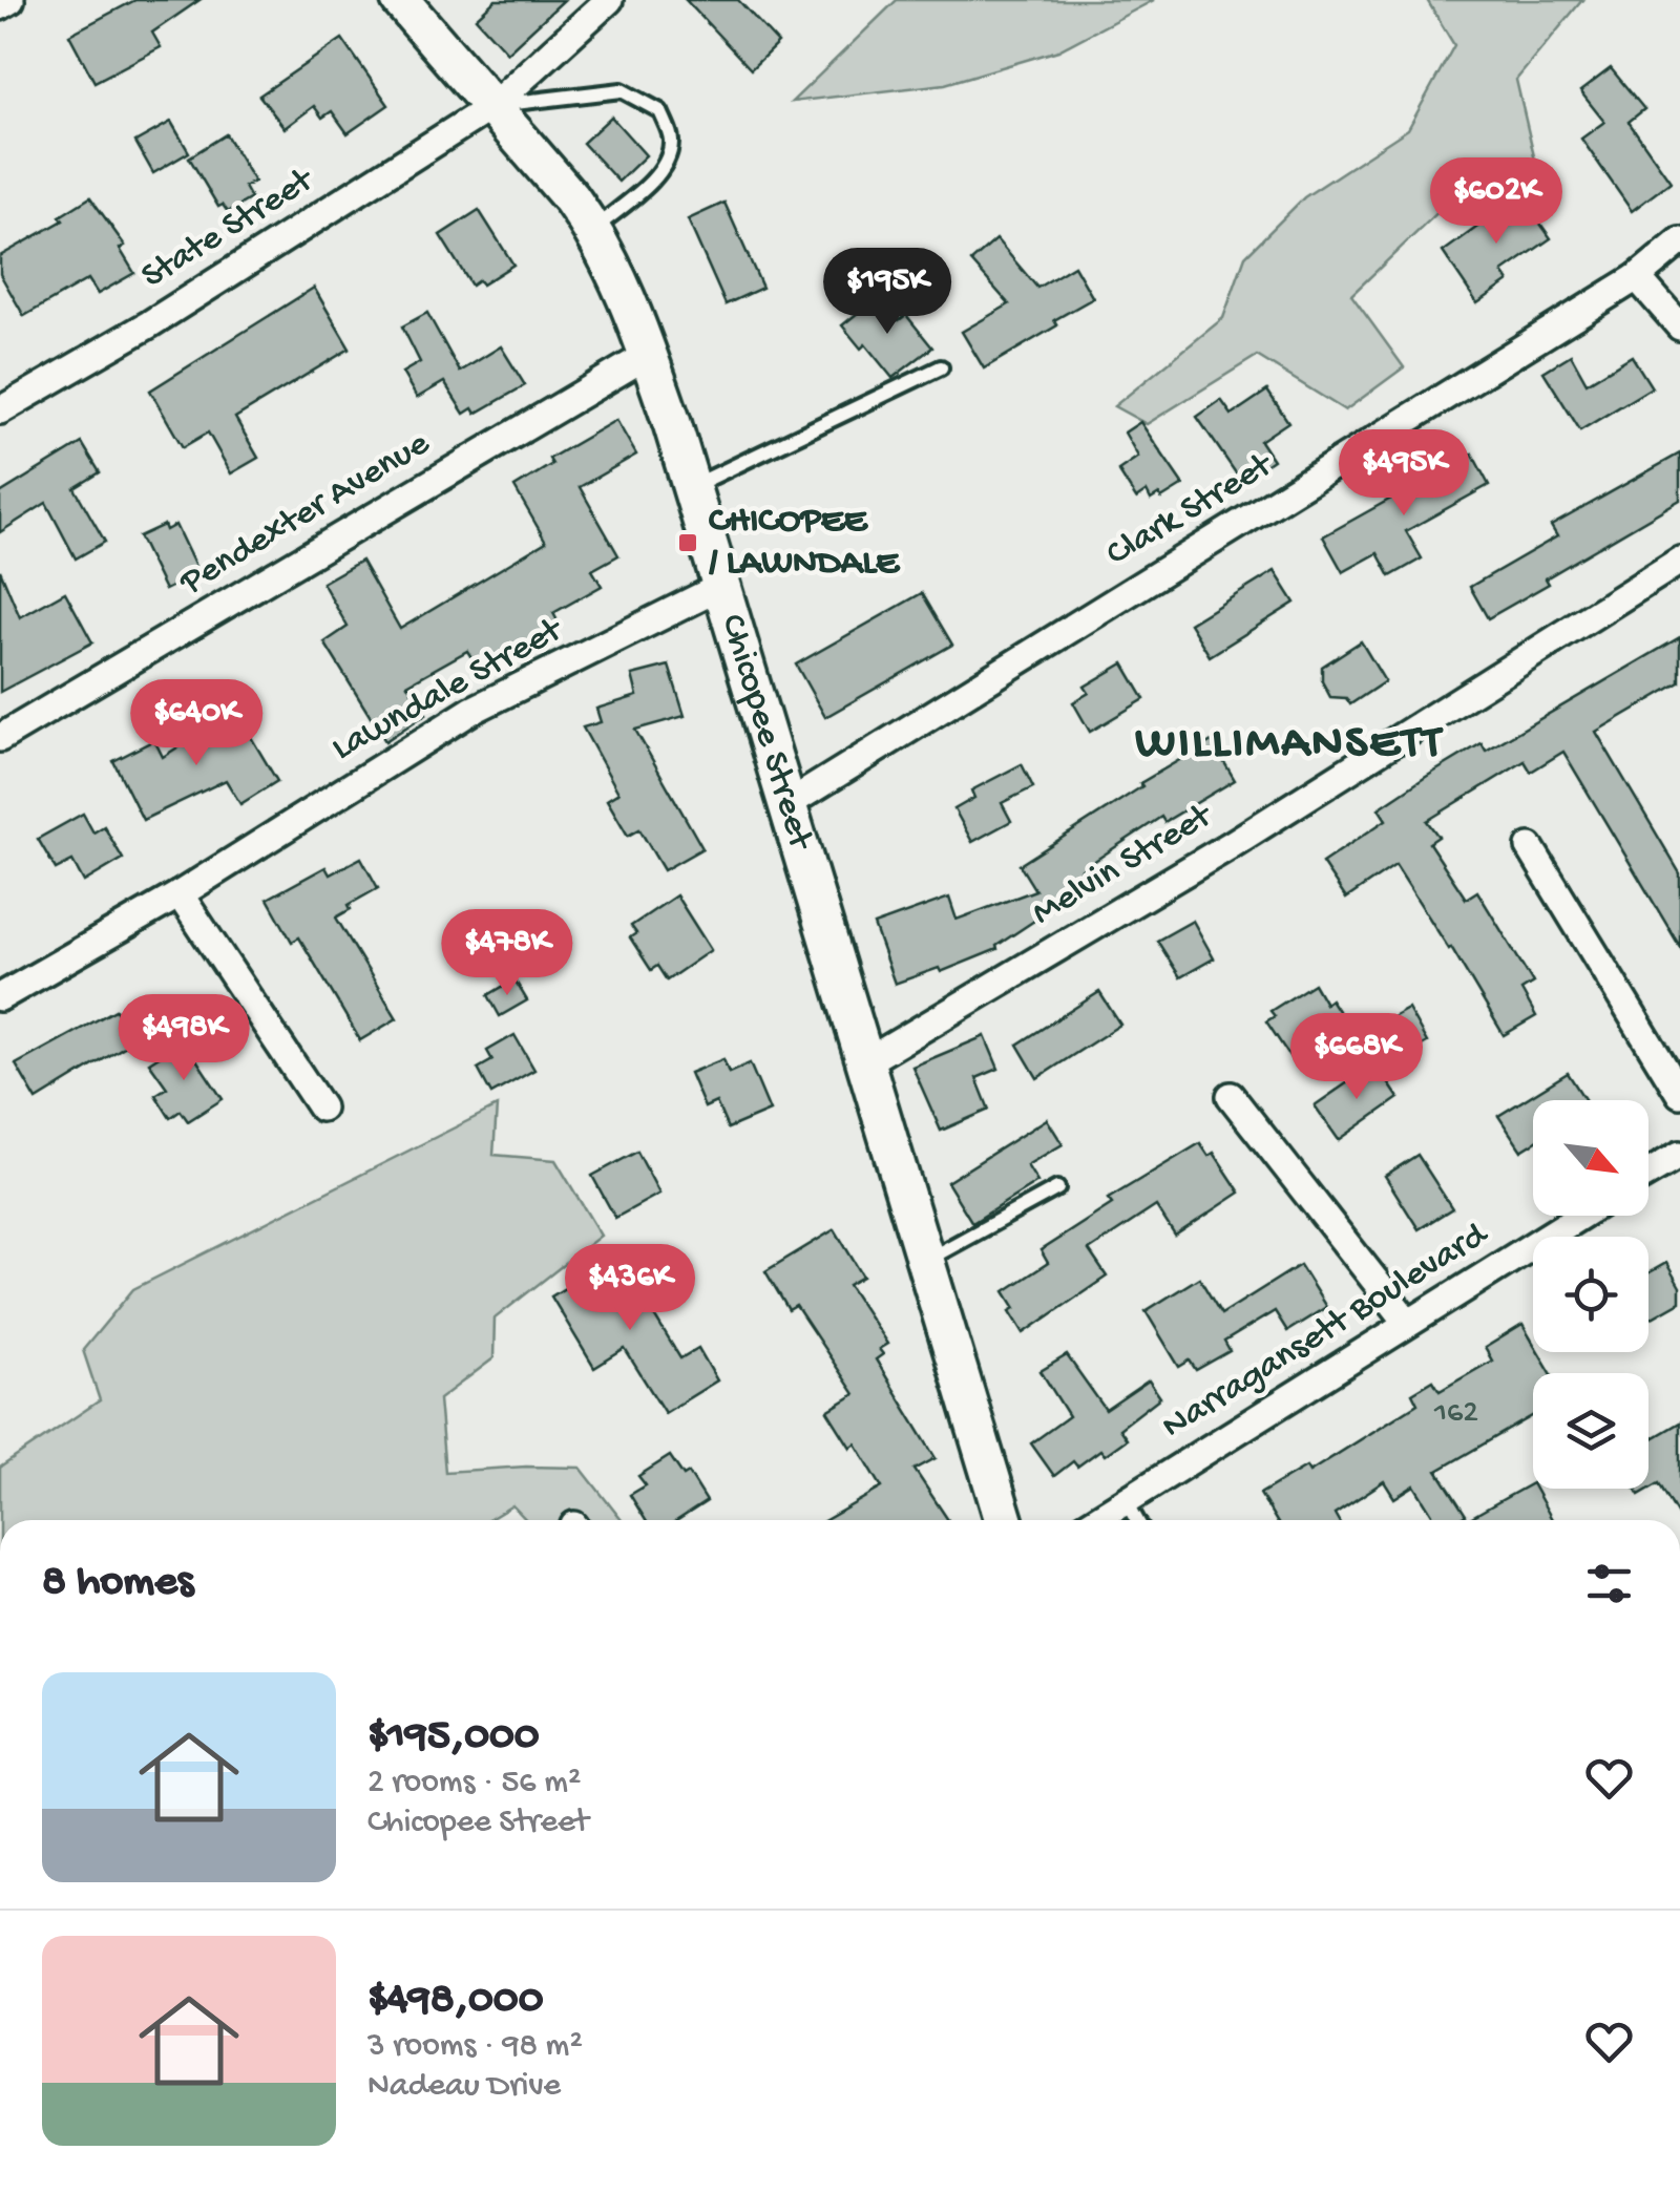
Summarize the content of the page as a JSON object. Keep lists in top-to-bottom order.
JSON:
{
  "streets": {
    "main road": ["Chicopee Street"],
    "street": [
      "State Street",
      "Clark Street",
      "Pendexter Avenue",
      "Lawndale Street",
      "Melvin Street",
      "Narragansett Boulevard"
    ]
  },
  "crossings": [
    ["State Street", "Chicopee Street"],
    ["Clark Street", "Chicopee Street"],
    ["Pendexter Avenue", "Chicopee Street"],
    ["Lawndale Street", "Chicopee Street"],
    ["Chicopee Street", "Melvin Street"]
  ],
  "districts": ["WILLIMANSETT"],
  "places": {
    "transit": ["CHICOPEE / LAWNDALE"]
  },
  "house_numbers": ["162"],
  "north": "bottom right",
  "page": {
    "price": [
      "$602K",
      "$195K",
      "$495K",
      "$640K",
      "$478K",
      "$498K",
      "$668K",
      "$436K"
    ],
    "heading": "8 homes",
    "list": [
      {
        "name": "$195,000",
        "note": "2 rooms · 56 m² · Chicopee Street"
      },
      {
        "name": "$498,000",
        "note": "3 rooms · 98 m² · Nadeau Drive"
      }
    ]
  }
}
